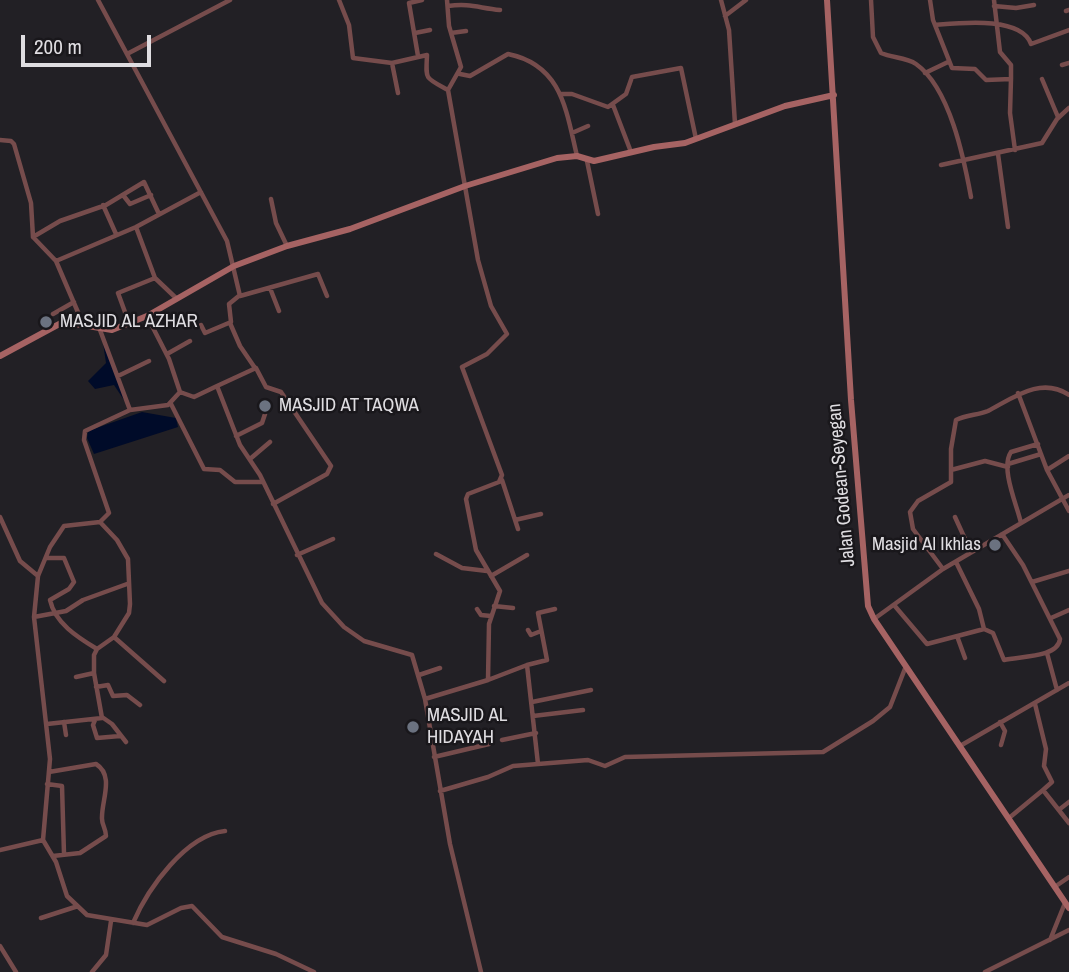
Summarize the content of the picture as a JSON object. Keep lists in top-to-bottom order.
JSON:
{
  "streets": {
    "main road": ["Jalan Godean-Seyegan"]
  },
  "places": [
    "MASJID AL AZHAR",
    "MASJID AT TAQWA",
    "Masjid Al Ikhlas",
    "MASJID AL HIDAYAH"
  ],
  "scale_bar": "200 m"
}
